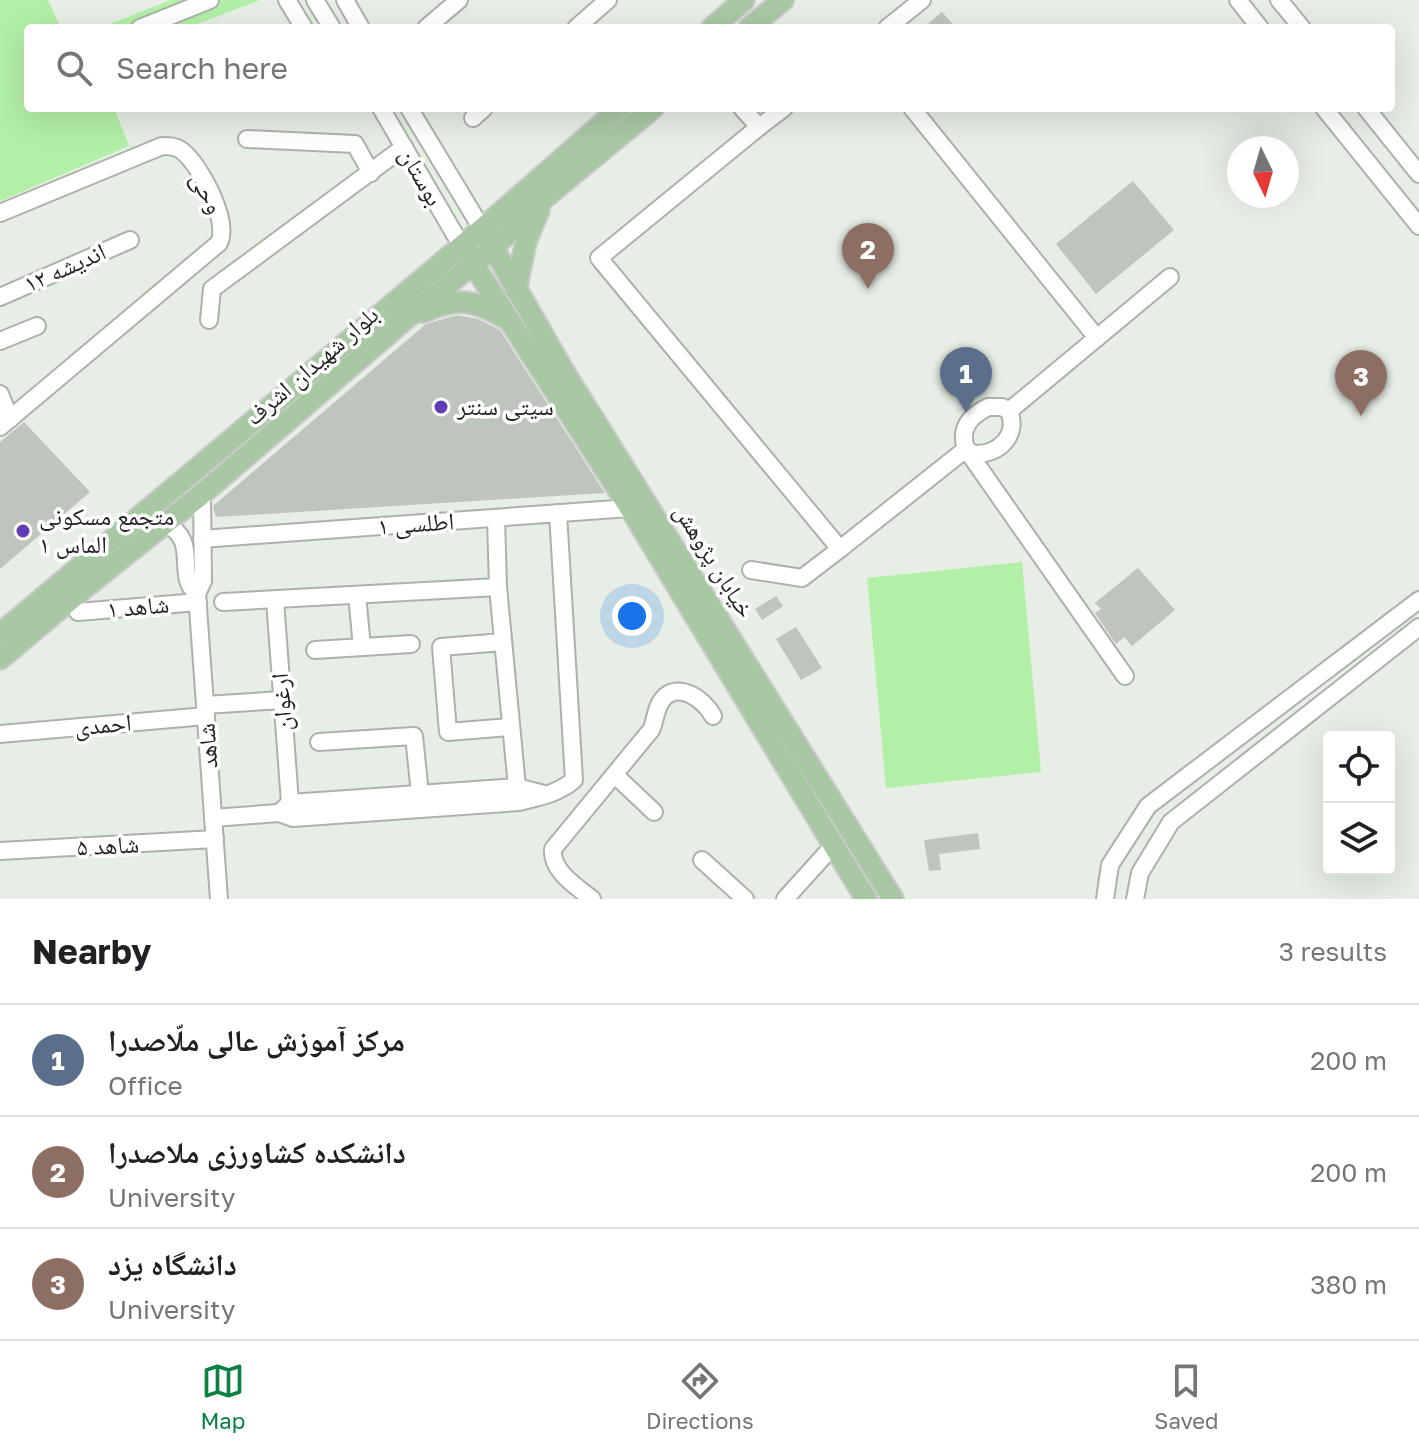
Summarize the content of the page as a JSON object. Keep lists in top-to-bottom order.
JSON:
{
  "streets": {
    "main road": ["بلوار شهیدان اشرف", "خیابان پژوهش"],
    "street": [
      "بوستان",
      "وحی",
      "اندیشه ۱۲",
      "اطلسی ۱",
      "شاهد ۱",
      "ارغوان",
      "احمدی",
      "شاهد",
      "شاهد ۵"
    ]
  },
  "crossings": [
    ["بوستان", "بلوار شهیدان اشرف"],
    ["بوستان", "خیابان پژوهش"],
    ["بلوار شهیدان اشرف", "خیابان پژوهش"],
    ["بلوار شهیدان اشرف", "شاهد"],
    ["اطلسی ۱", "خیابان پژوهش"],
    ["اطلسی ۱", "شاهد"],
    ["شاهد ۱", "شاهد"],
    ["ارغوان", "احمدی"],
    ["احمدی", "شاهد"],
    ["شاهد", "شاهد ۵"]
  ],
  "places": ["سیتی سنتر", "متجمع مسکونی الماس ۱"],
  "north": "bottom",
  "page": {
    "search": "Search here",
    "pins": ["2", "1", "3"],
    "heading": ["Nearby", "3 results"],
    "list": [
      {
        "mark": "1",
        "name": "مرکز آموزش عالی ملّاصدرا",
        "note": "Office",
        "value": "200 m"
      },
      {
        "mark": "2",
        "name": "دانشکده کشاورزی ملاصدرا",
        "note": "University",
        "value": "200 m"
      },
      {
        "mark": "3",
        "name": "دانشگاه یزد",
        "note": "University",
        "value": "380 m"
      }
    ],
    "nav": ["Map", "Directions", "Saved"]
  }
}
